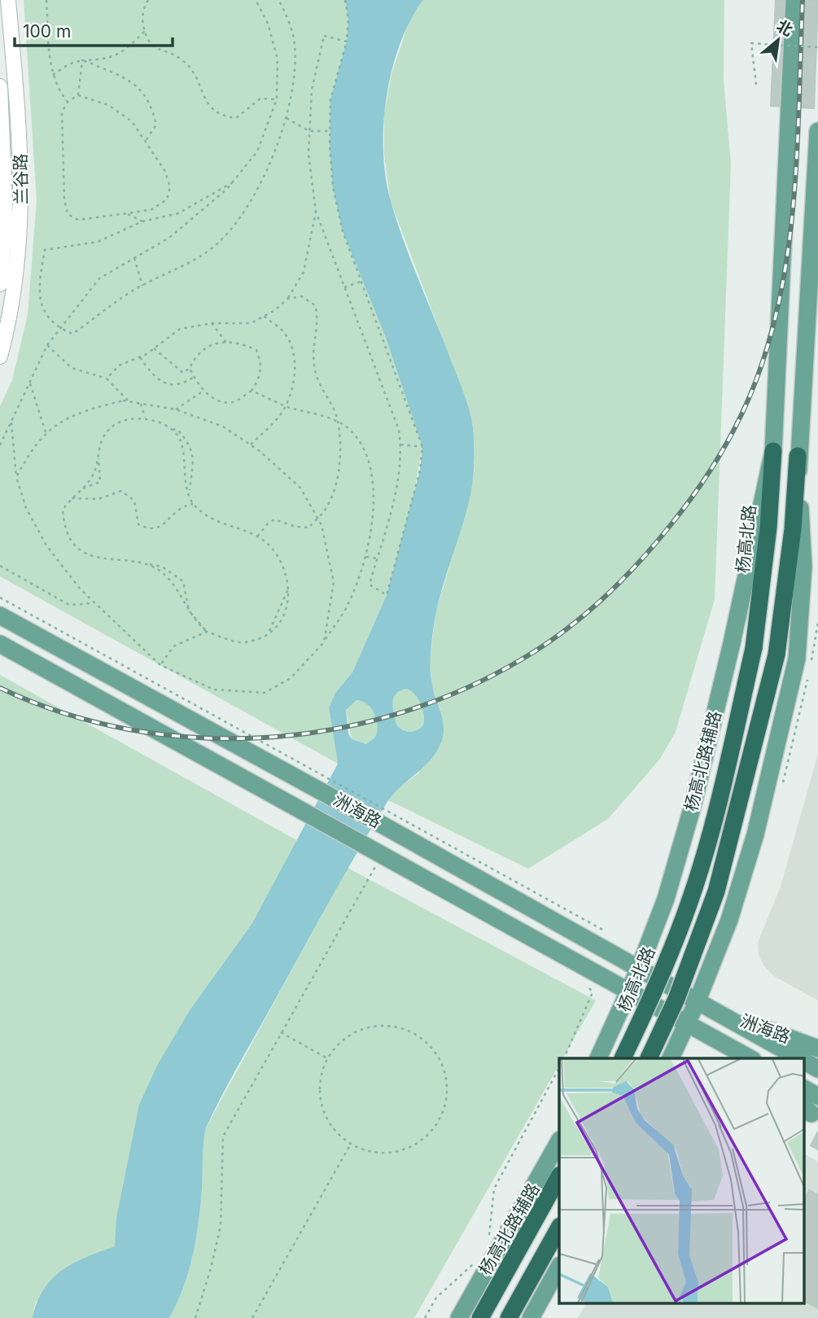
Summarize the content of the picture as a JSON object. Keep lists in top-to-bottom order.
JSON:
{
  "streets": {
    "highway": ["杨高北路"],
    "main road": ["杨高北路辅路", "洲海路"],
    "street": ["兰谷路"]
  },
  "crossings": [
    ["杨高北路", "杨高北路辅路"],
    ["杨高北路辅路", "洲海路"]
  ],
  "scale_bar": "100 m",
  "north": "top right"
}
